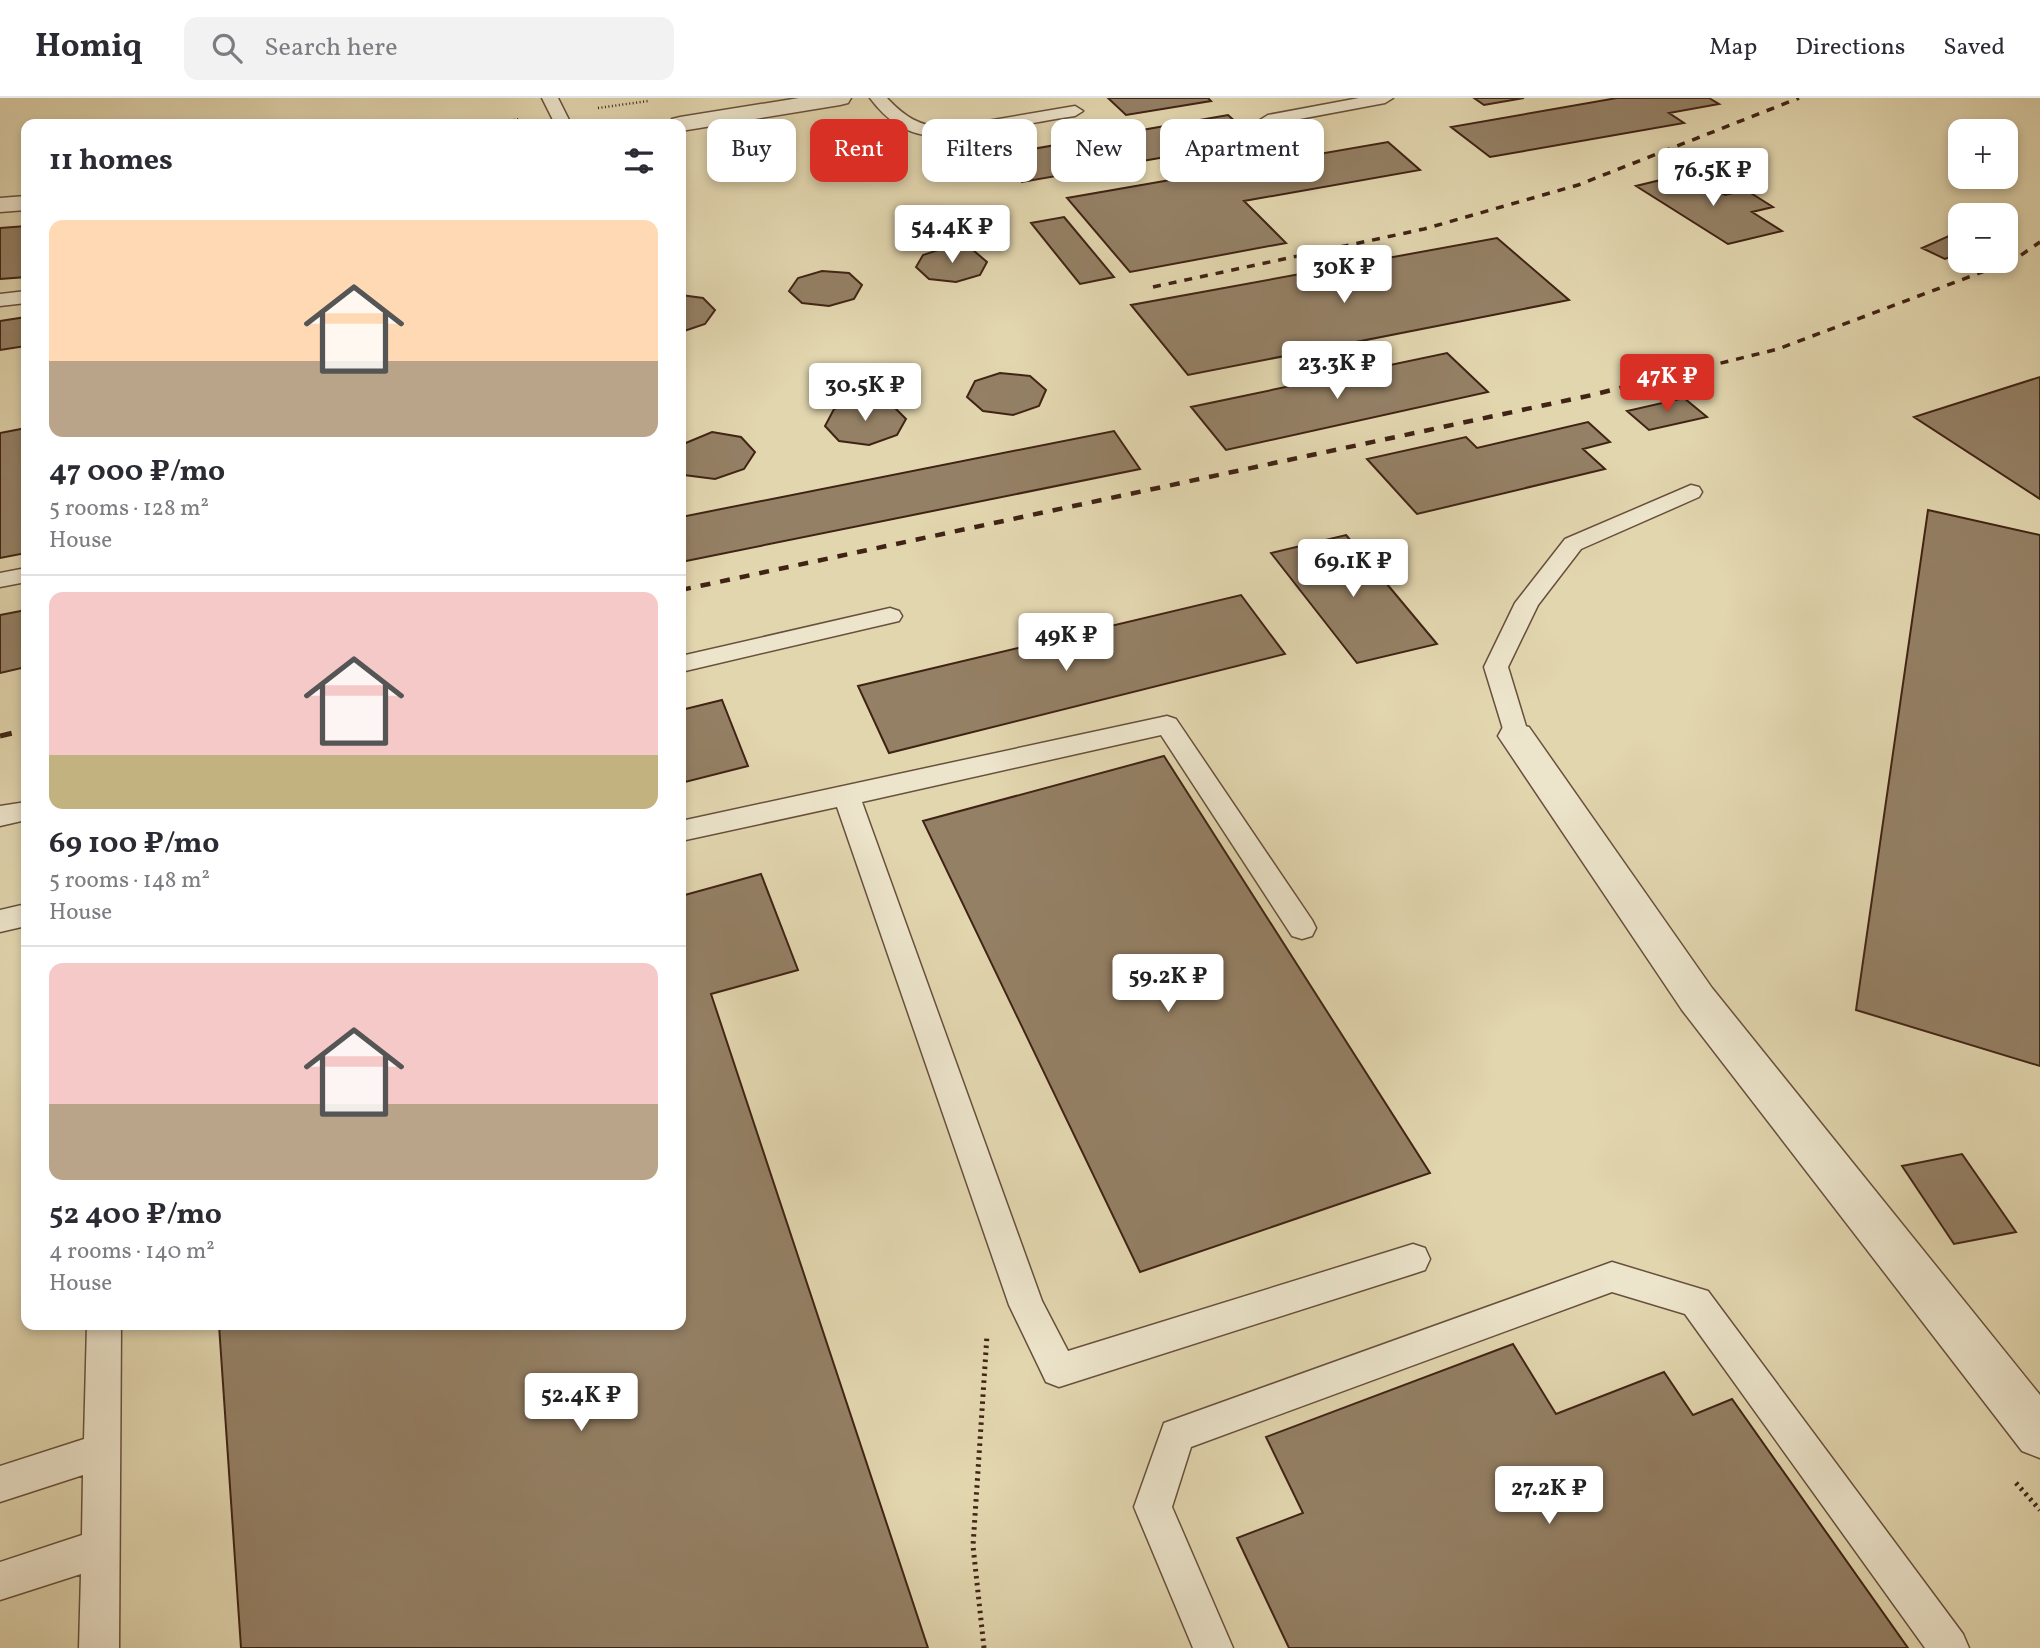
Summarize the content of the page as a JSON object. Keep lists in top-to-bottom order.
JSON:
{
  "page": {
    "header": "Homiq",
    "search": "Search here",
    "nav": ["Map", "Directions", "Saved"],
    "map_buttons": ["+", "−"],
    "chip": [
      "Buy",
      "Rent",
      "Filters",
      "New",
      "Apartment"
    ],
    "heading": "11 homes",
    "price": [
      "76.5K ₽",
      "54.4K ₽",
      "30K ₽",
      "23.3K ₽",
      "47K ₽",
      "30.5K ₽",
      "69.1K ₽",
      "49K ₽",
      "59.2K ₽",
      "52.4K ₽",
      "27.2K ₽"
    ],
    "list": [
      {
        "name": "47 000 ₽/mo",
        "note": "5 rooms · 128 m² · House"
      },
      {
        "name": "69 100 ₽/mo",
        "note": "5 rooms · 148 m² · House"
      },
      {
        "name": "52 400 ₽/mo",
        "note": "4 rooms · 140 m² · House"
      }
    ]
  }
}
